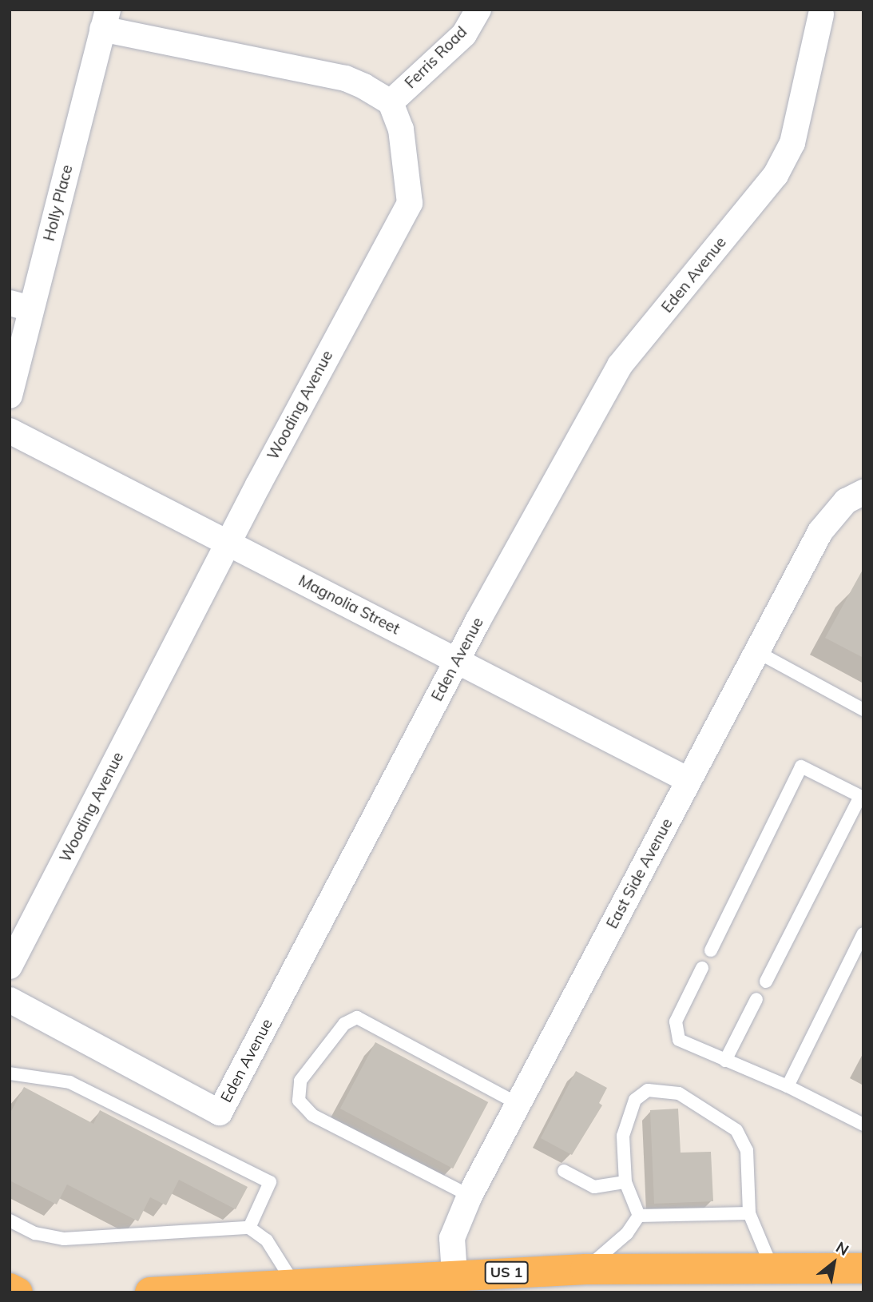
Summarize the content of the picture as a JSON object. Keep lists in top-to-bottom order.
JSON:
{
  "streets": {
    "highway": ["US 1"],
    "street": [
      "Ferris Road",
      "Holly Place",
      "Eden Avenue",
      "Wooding Avenue",
      "Magnolia Street",
      "East Side Avenue"
    ]
  },
  "crossings": [
    ["Ferris Road", "Wooding Avenue"],
    ["Eden Avenue", "Magnolia Street"],
    ["Wooding Avenue", "Magnolia Street"],
    ["Magnolia Street", "East Side Avenue"],
    ["East Side Avenue", "US 1"]
  ],
  "north": "top right"
}
